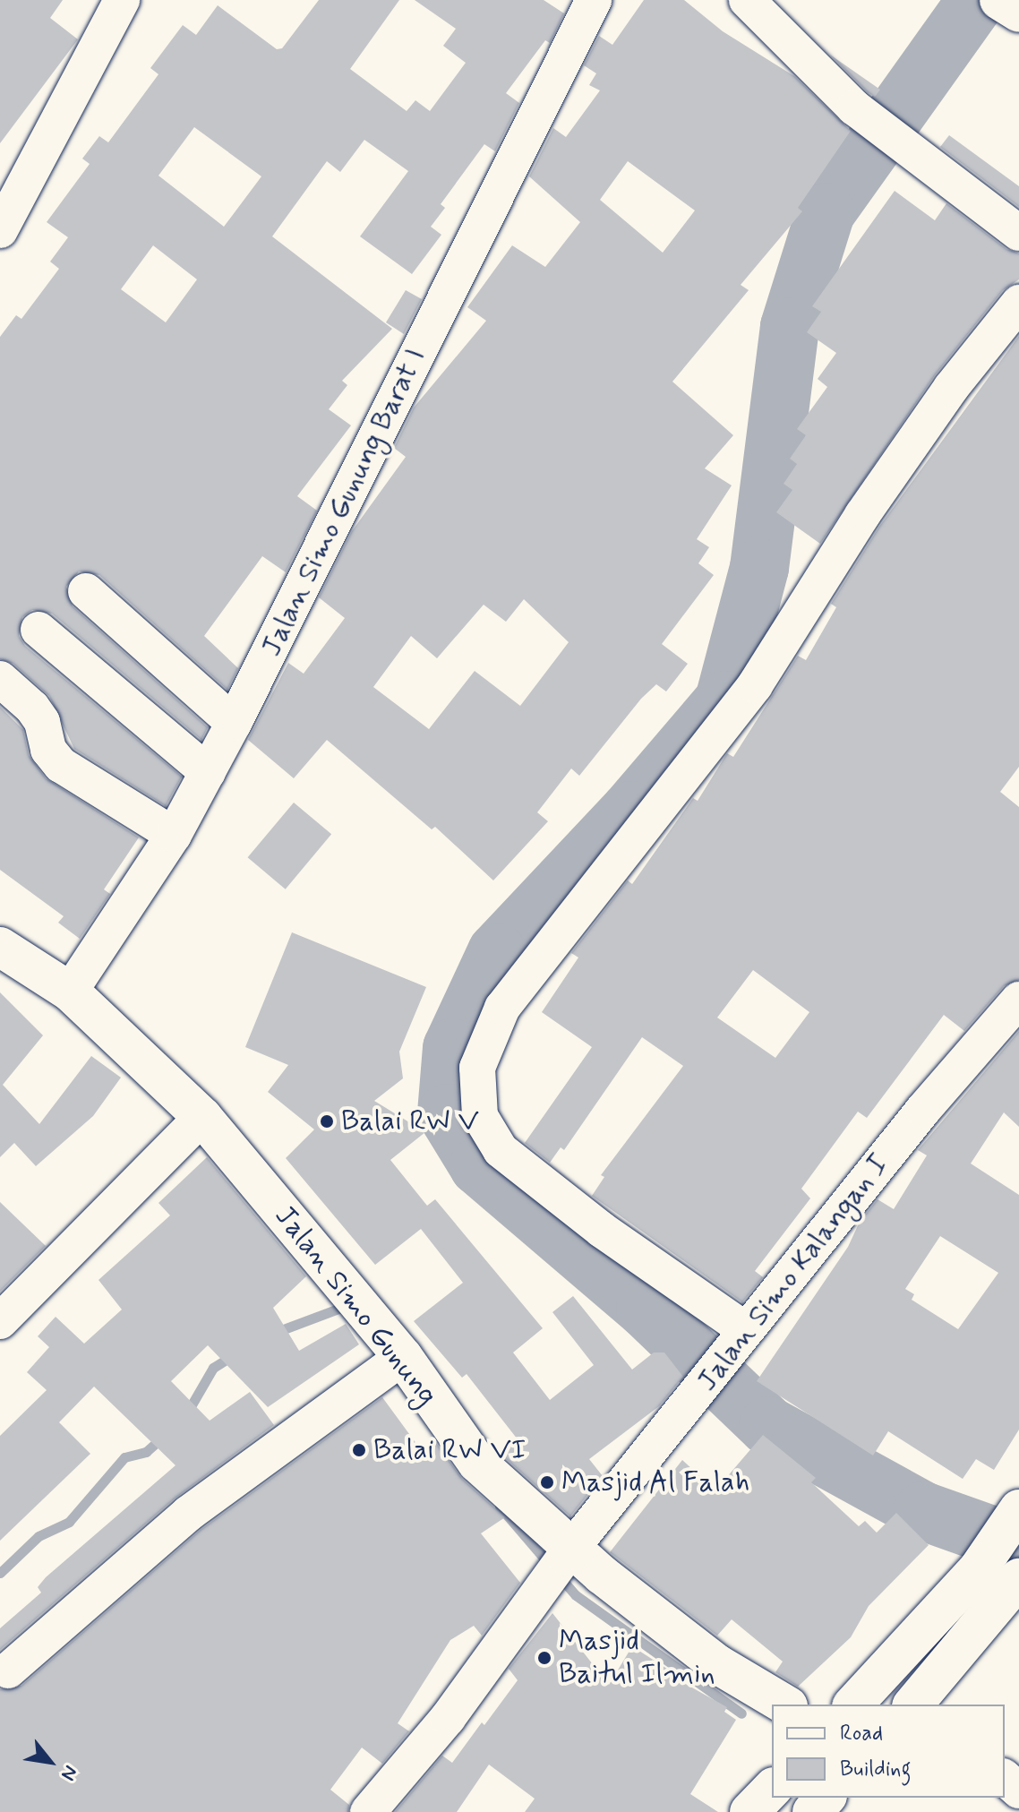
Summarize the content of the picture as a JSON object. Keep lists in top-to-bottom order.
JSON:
{
  "streets": {
    "main road": ["Jalan Simo Gunung"],
    "street": ["Jalan Simo Gunung Barat I", "Jalan Simo Kalangan I"]
  },
  "crossings": [
    ["Jalan Simo Gunung Barat I", "Jalan Simo Gunung"],
    ["Jalan Simo Kalangan I", "Jalan Simo Gunung"]
  ],
  "places": [
    "Balai RW V",
    "Balai RW VI",
    "Masjid Al Falah",
    "Masjid Baitul Ilmin"
  ],
  "legend": ["Road", "Building"],
  "north": "bottom right"
}
